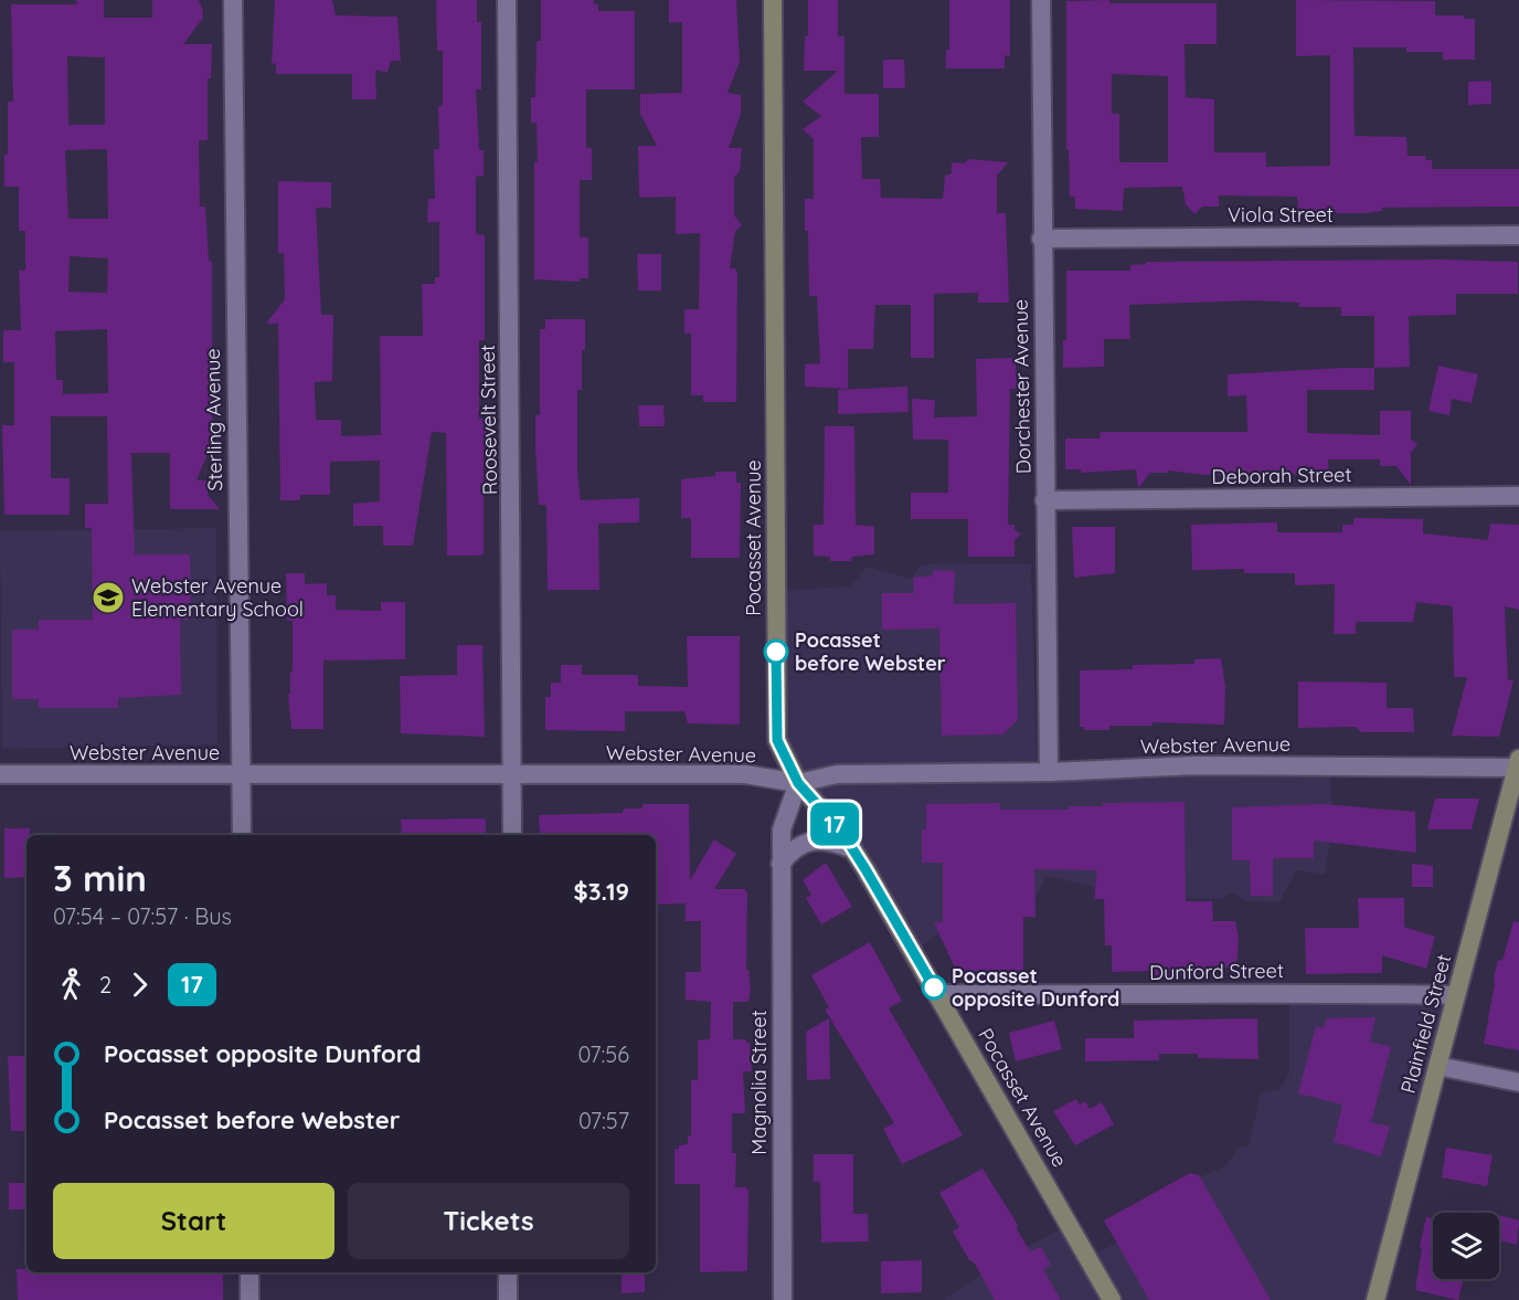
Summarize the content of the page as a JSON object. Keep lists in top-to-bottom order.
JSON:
{
  "streets": {
    "main road": ["Pocasset Avenue", "Plainfield Street"],
    "street": [
      "Viola Street",
      "Dorchester Avenue",
      "Sterling Avenue",
      "Roosevelt Street",
      "Deborah Street",
      "Webster Avenue",
      "Dunford Street",
      "Magnolia Street"
    ]
  },
  "crossings": [
    ["Viola Street", "Dorchester Avenue"],
    ["Dorchester Avenue", "Deborah Street"],
    ["Dorchester Avenue", "Webster Avenue"],
    ["Sterling Avenue", "Webster Avenue"],
    ["Roosevelt Street", "Webster Avenue"],
    ["Pocasset Avenue", "Webster Avenue"],
    ["Pocasset Avenue", "Dunford Street"],
    ["Pocasset Avenue", "Magnolia Street"],
    ["Webster Avenue", "Plainfield Street"],
    ["Webster Avenue", "Magnolia Street"],
    ["Dunford Street", "Plainfield Street"]
  ],
  "places": {
    "school or university": ["Webster Avenue Elementary School"],
    "other": ["Pocasset before Webster", "Pocasset opposite Dunford"]
  },
  "lines": ["bus line 17"],
  "page": {
    "on_map": "17",
    "heading": ["3 min", "07:54 – 07:57 · Bus", "$3.19"],
    "legs": ["2", "17"],
    "list": [
      {
        "name": "Pocasset opposite Dunford",
        "value": "07:56"
      },
      {
        "name": "Pocasset before Webster",
        "value": "07:57"
      }
    ],
    "buttons": ["Start", "Tickets"]
  }
}
